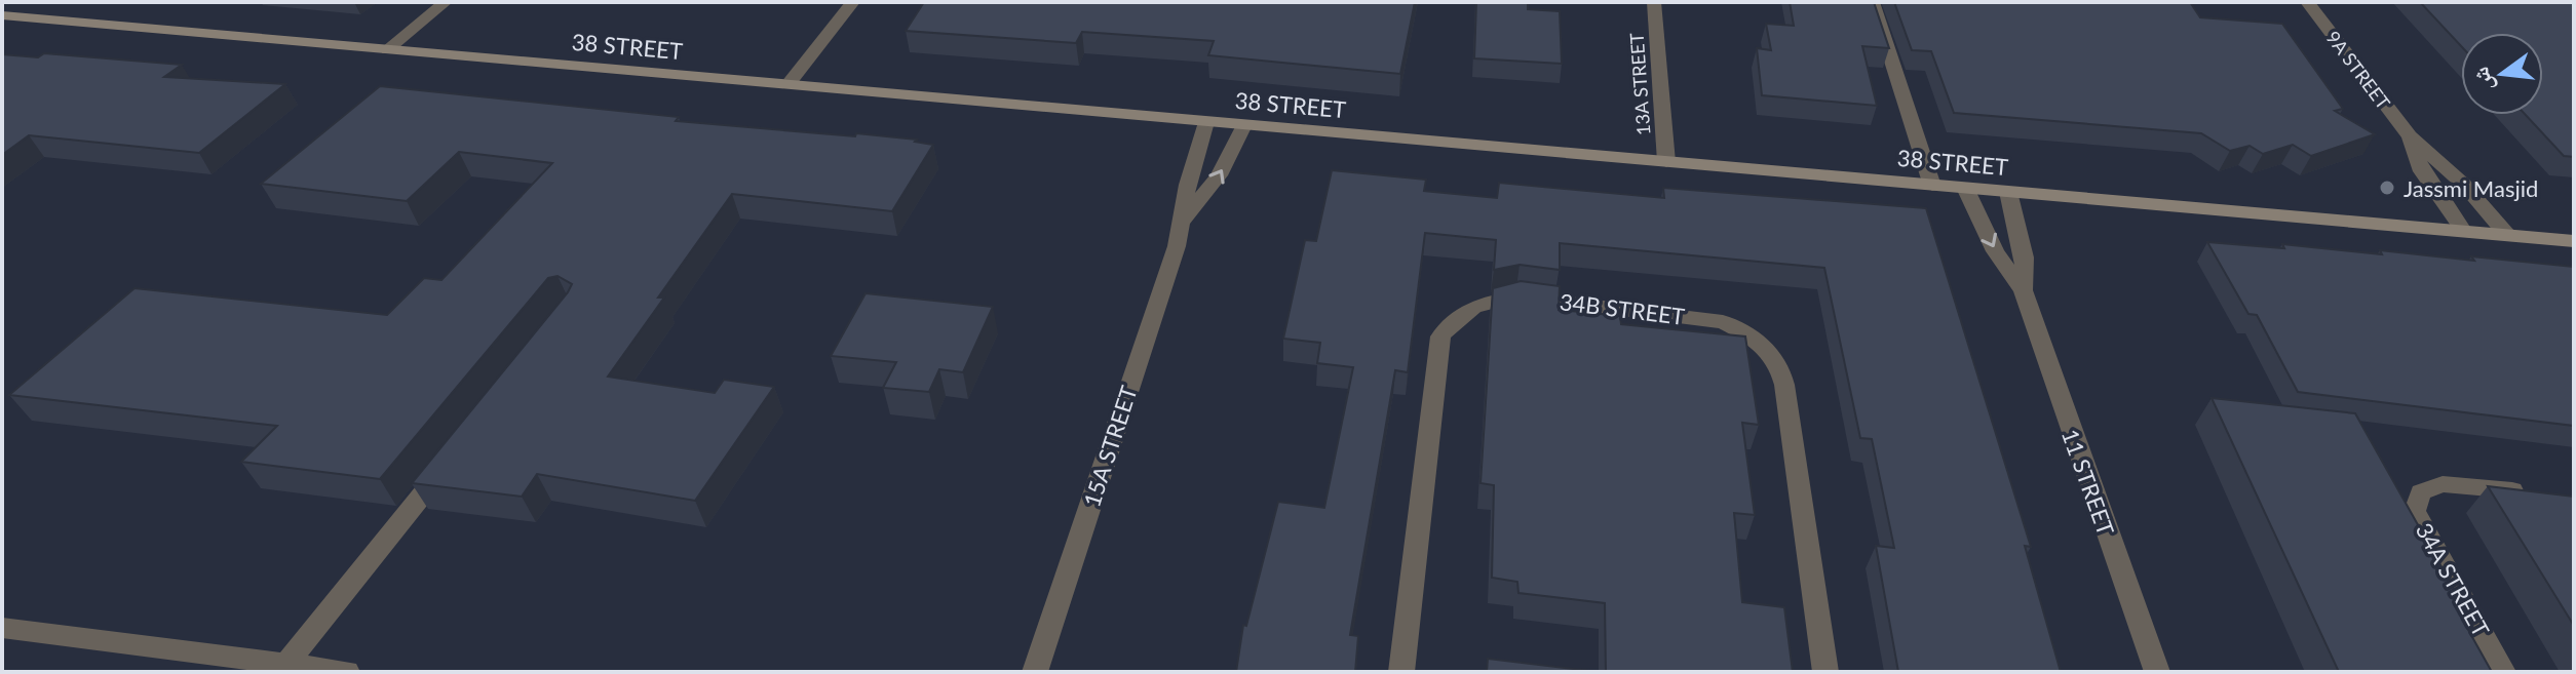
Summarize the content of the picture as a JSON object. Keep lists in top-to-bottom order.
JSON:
{
  "streets": {
    "street": [
      "38 STREET",
      "9A STREET",
      "13A STREET",
      "34B STREET",
      "15A STREET",
      "11 STREET",
      "34A STREET"
    ]
  },
  "crossings": [
    ["38 STREET", "9A STREET"],
    ["38 STREET", "13A STREET"],
    ["38 STREET", "15A STREET"],
    ["38 STREET", "11 STREET"]
  ],
  "places": ["Jassmi Masjid"],
  "north": "left"
}
